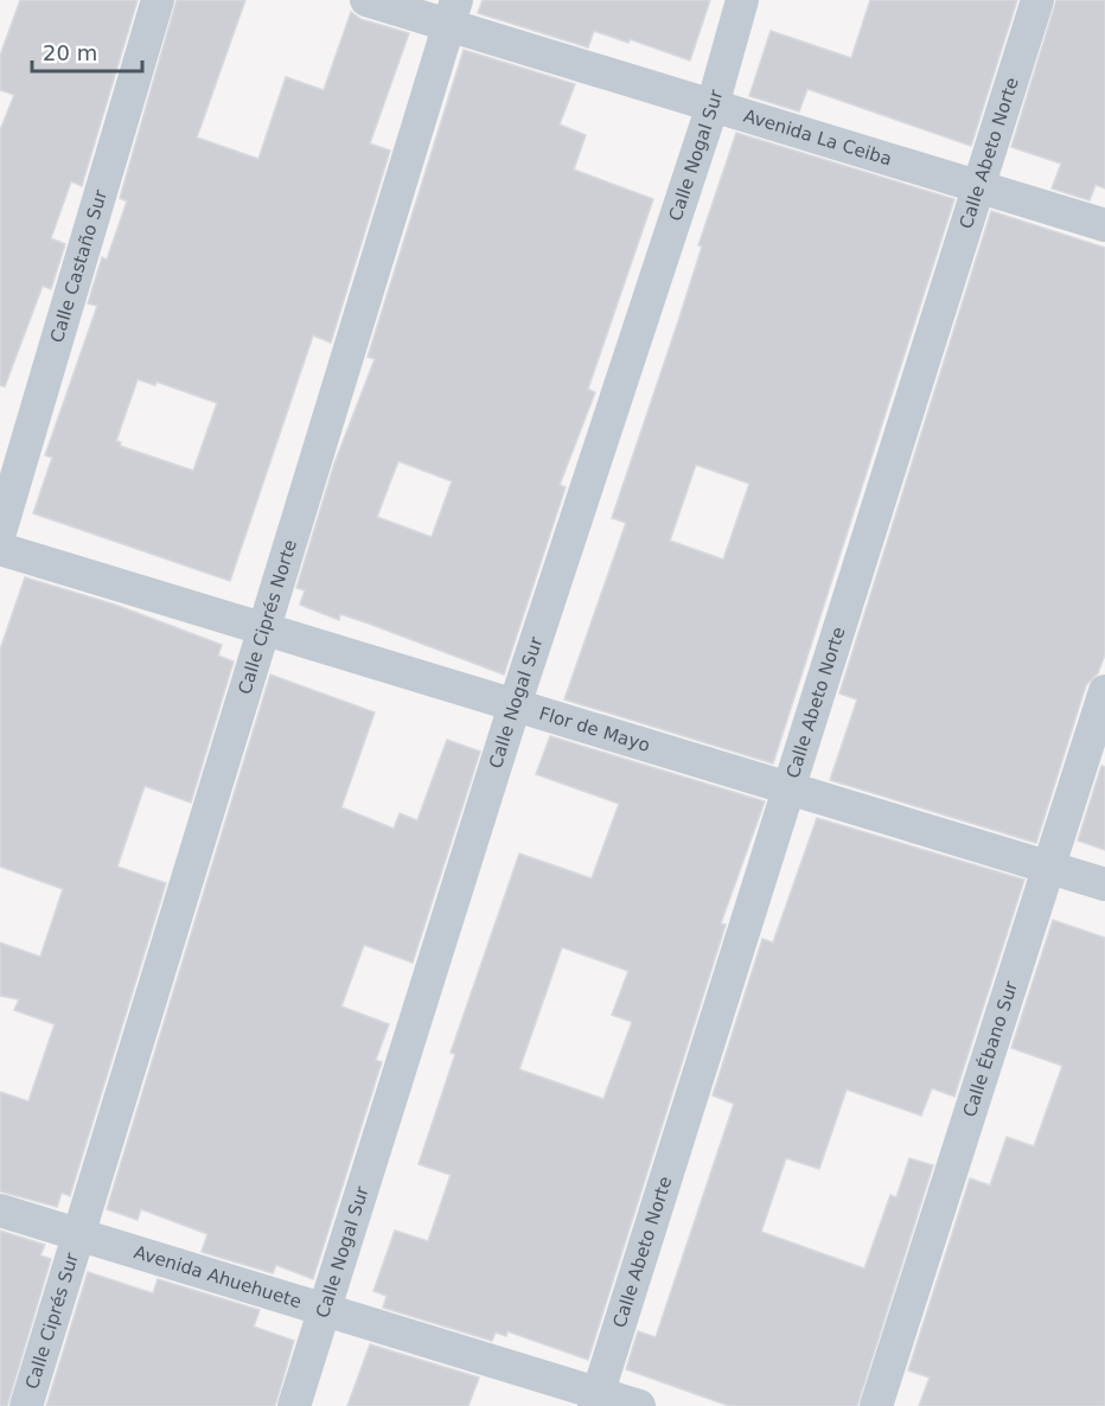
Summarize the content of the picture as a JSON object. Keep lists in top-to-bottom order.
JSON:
{
  "streets": {
    "street": [
      "Avenida La Ceiba",
      "Calle Abeto Norte",
      "Calle Nogal Sur",
      "Calle Castaño Sur",
      "Calle Ciprés Norte",
      "Flor de Mayo",
      "Calle Ébano Sur",
      "Avenida Ahuehuete",
      "Calle Ciprés Sur"
    ]
  },
  "crossings": [
    ["Avenida La Ceiba", "Calle Abeto Norte"],
    ["Avenida La Ceiba", "Calle Nogal Sur"],
    ["Avenida La Ceiba", "Calle Ciprés Norte"],
    ["Calle Abeto Norte", "Flor de Mayo"],
    ["Calle Abeto Norte", "Avenida Ahuehuete"],
    ["Calle Nogal Sur", "Flor de Mayo"],
    ["Calle Nogal Sur", "Avenida Ahuehuete"],
    ["Calle Ciprés Norte", "Flor de Mayo"],
    ["Calle Ciprés Norte", "Avenida Ahuehuete"],
    ["Calle Ciprés Norte", "Calle Ciprés Sur"],
    ["Flor de Mayo", "Calle Ébano Sur"],
    ["Avenida Ahuehuete", "Calle Ciprés Sur"]
  ],
  "scale_bar": "20 m"
}
